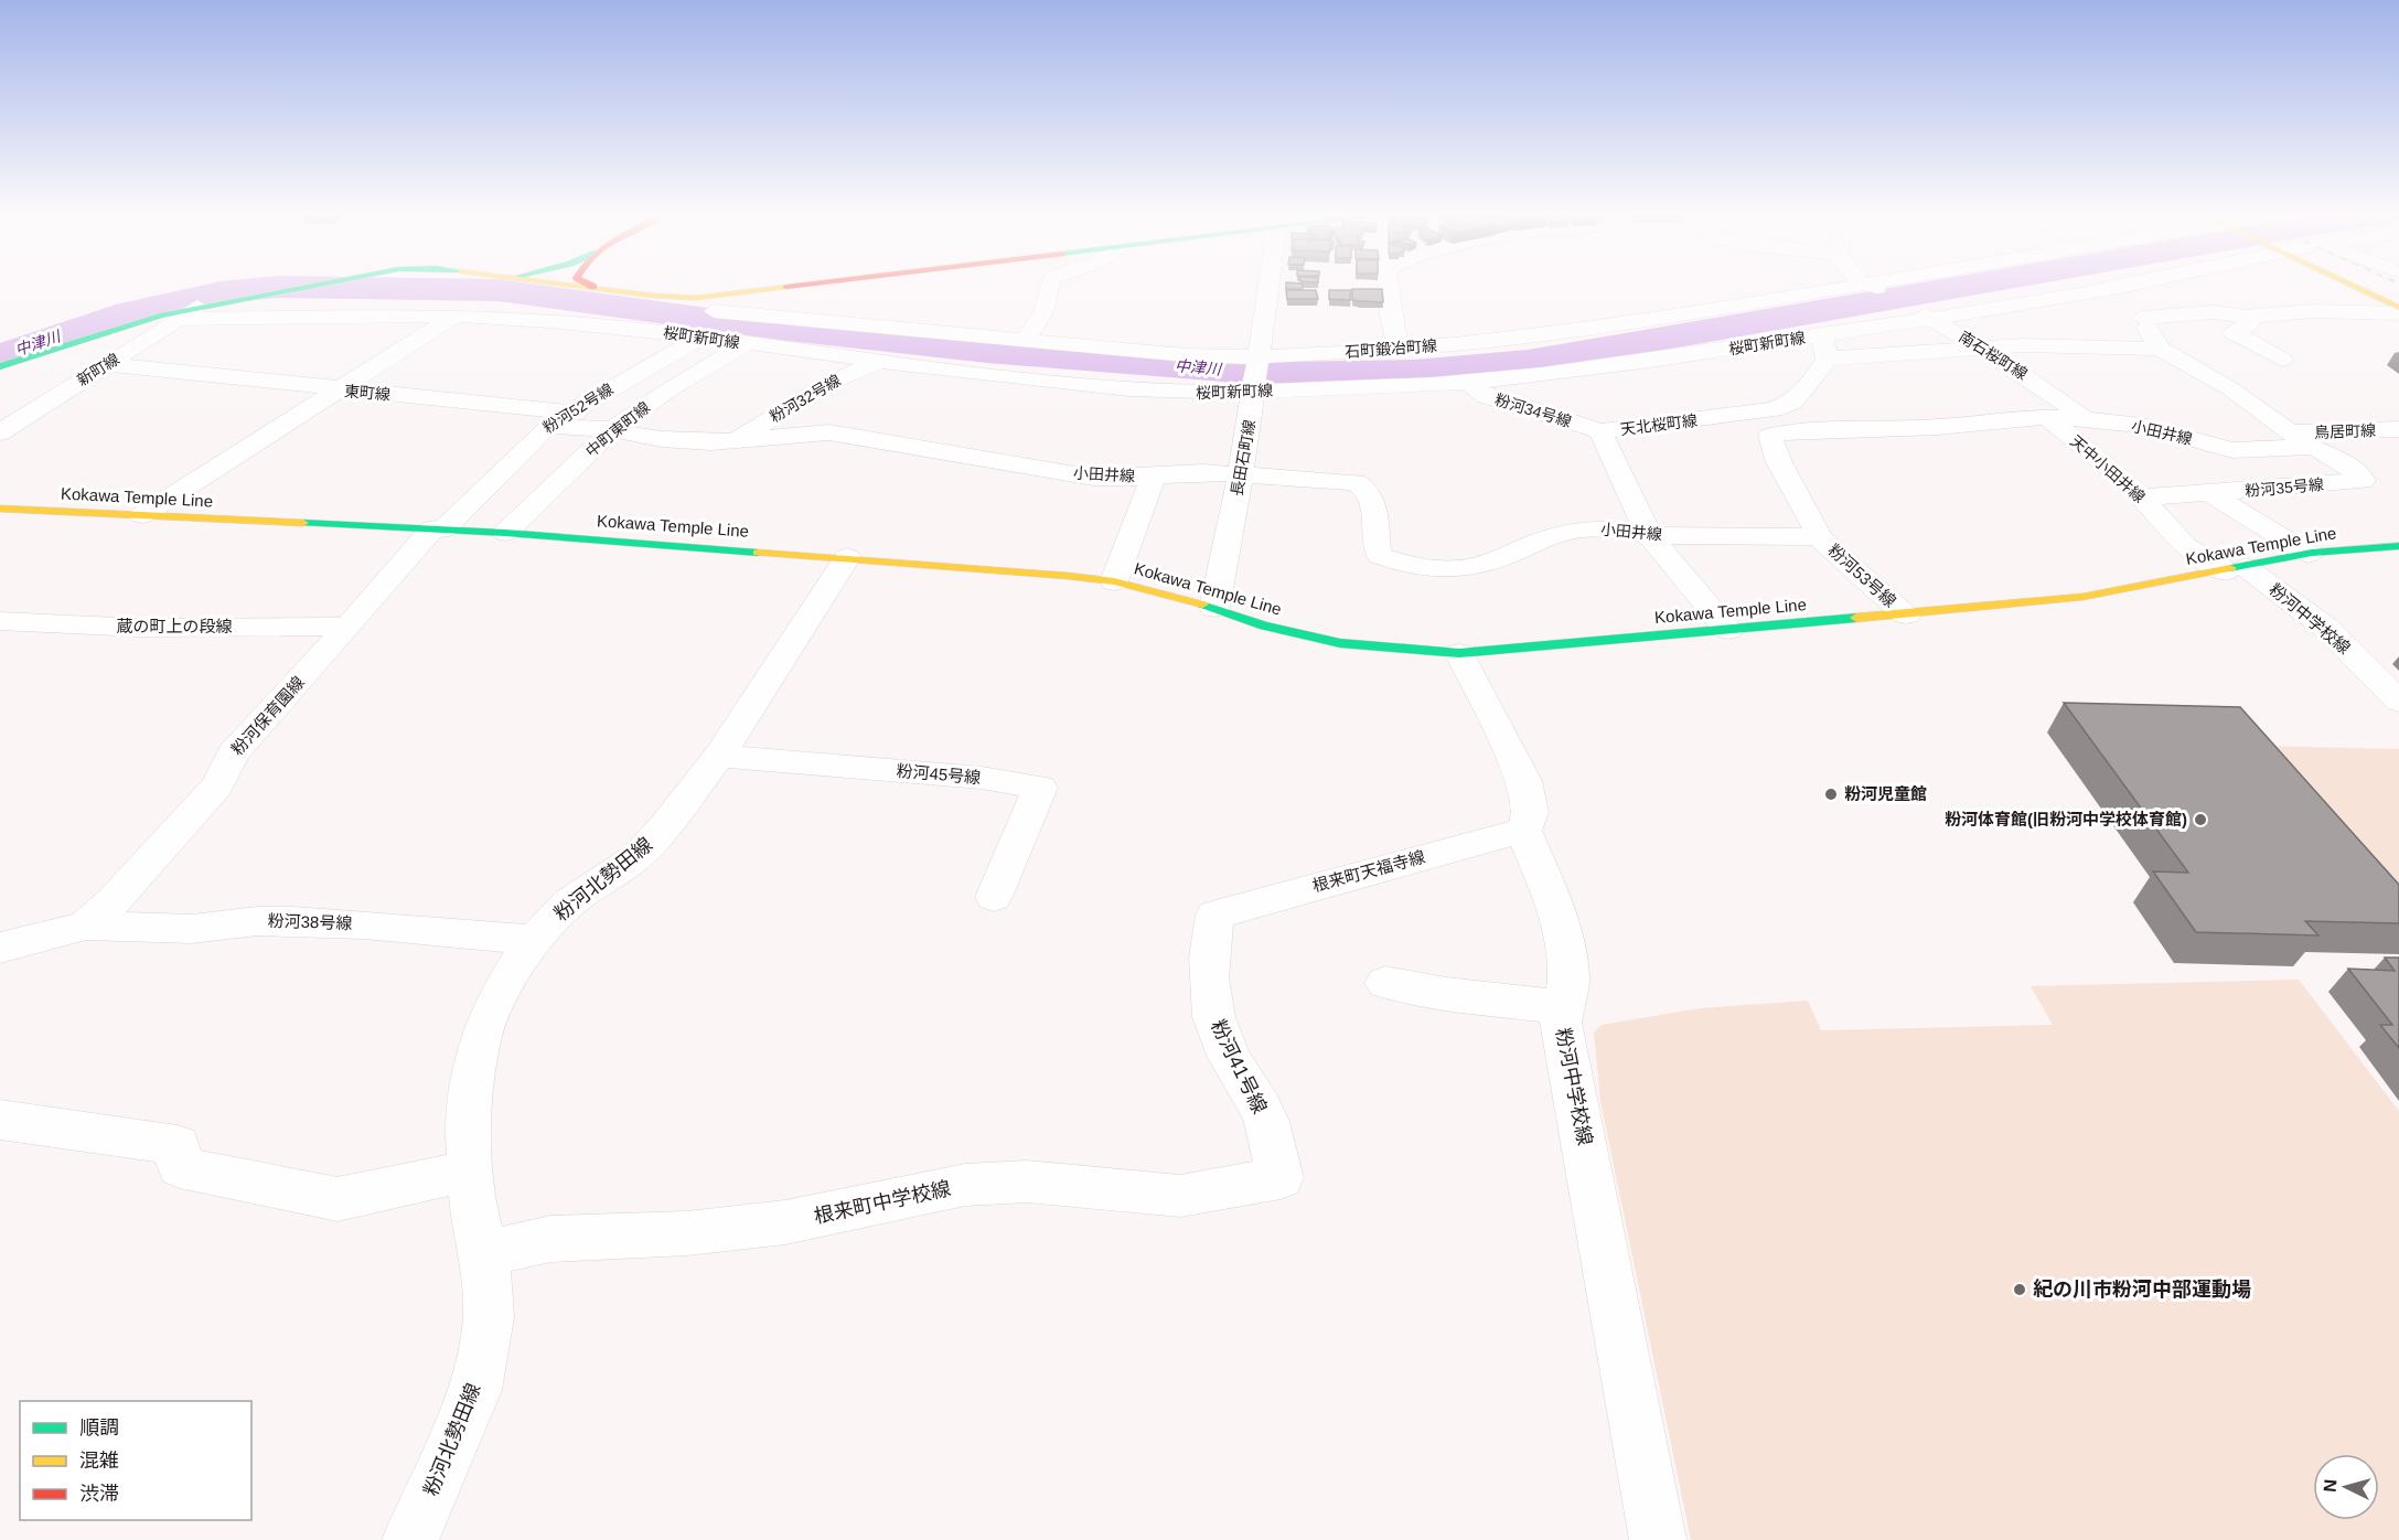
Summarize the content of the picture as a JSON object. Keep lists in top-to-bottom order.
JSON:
{
  "streets": {
    "main road": ["Kokawa Temple Line"],
    "street": [
      "桜町新町線",
      "石町鍛冶町線",
      "南石桜町線",
      "新町線",
      "東町線",
      "粉河32号線",
      "粉河52号線",
      "粉河34号線",
      "天北桜町線",
      "中町東町線",
      "鳥居町線",
      "小田井線",
      "長田石町線",
      "天中小田井線",
      "粉河35号線",
      "粉河53号線",
      "粉河中学校線",
      "蔵の町上の段線",
      "粉河保育園線",
      "粉河45号線",
      "根来町天福寺線",
      "粉河北勢田線",
      "粉河38号線",
      "粉河41号線",
      "根来町中学校線"
    ]
  },
  "crossings": [
    ["桜町新町線", "石町鍛冶町線"],
    ["桜町新町線", "南石桜町線"],
    ["桜町新町線", "新町線"],
    ["桜町新町線", "粉河32号線"],
    ["桜町新町線", "粉河52号線"],
    ["桜町新町線", "粉河34号線"],
    ["桜町新町線", "天北桜町線"],
    ["桜町新町線", "中町東町線"],
    ["桜町新町線", "長田石町線"],
    ["石町鍛冶町線", "長田石町線"],
    ["南石桜町線", "小田井線"],
    ["新町線", "東町線"],
    ["東町線", "粉河52号線"],
    ["東町線", "中町東町線"],
    ["東町線", "小田井線"],
    ["粉河32号線", "小田井線"],
    ["粉河52号線", "Kokawa Temple Line"],
    ["粉河52号線", "粉河保育園線"],
    ["粉河34号線", "天北桜町線"],
    ["天北桜町線", "小田井線"],
    ["天北桜町線", "Kokawa Temple Line"],
    ["中町東町線", "小田井線"],
    ["中町東町線", "Kokawa Temple Line"],
    ["鳥居町線", "小田井線"],
    ["鳥居町線", "粉河35号線"],
    ["小田井線", "長田石町線"],
    ["小田井線", "天中小田井線"],
    ["小田井線", "粉河35号線"],
    ["小田井線", "粉河53号線"],
    ["長田石町線", "Kokawa Temple Line"],
    ["天中小田井線", "粉河35号線"],
    ["天中小田井線", "Kokawa Temple Line"],
    ["天中小田井線", "粉河中学校線"],
    ["Kokawa Temple Line", "粉河53号線"],
    ["Kokawa Temple Line", "粉河中学校線"],
    ["Kokawa Temple Line", "粉河保育園線"],
    ["Kokawa Temple Line", "粉河北勢田線"],
    ["粉河中学校線", "根来町天福寺線"],
    ["蔵の町上の段線", "粉河保育園線"],
    ["粉河保育園線", "粉河38号線"],
    ["粉河45号線", "粉河北勢田線"],
    ["根来町天福寺線", "粉河41号線"],
    ["粉河北勢田線", "粉河38号線"],
    ["粉河北勢田線", "根来町中学校線"],
    ["粉河41号線", "根来町中学校線"]
  ],
  "water": ["中津川"],
  "places": ["粉河児童館", "粉河体育館(旧粉河中学校体育館)", "紀の川市粉河中部運動場"],
  "legend": ["順調", "混雑", "渋滞"],
  "north": "left"
}
